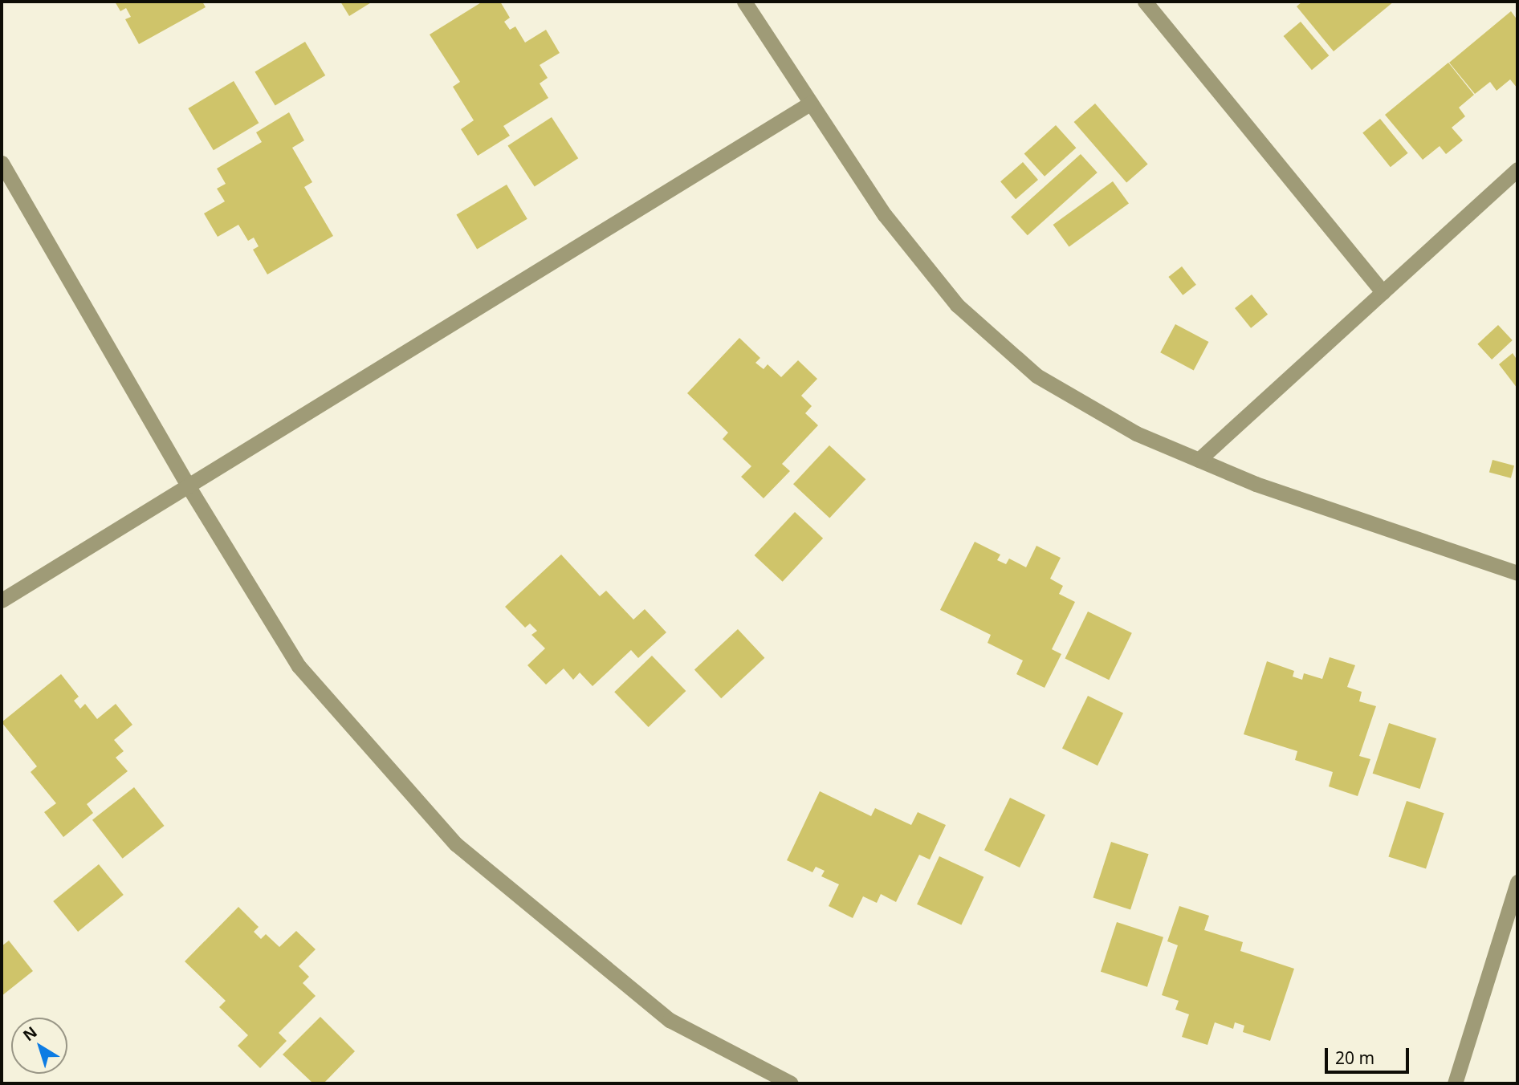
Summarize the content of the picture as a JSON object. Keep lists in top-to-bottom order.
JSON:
{
  "scale_bar": "20 m",
  "north": "top left"
}
